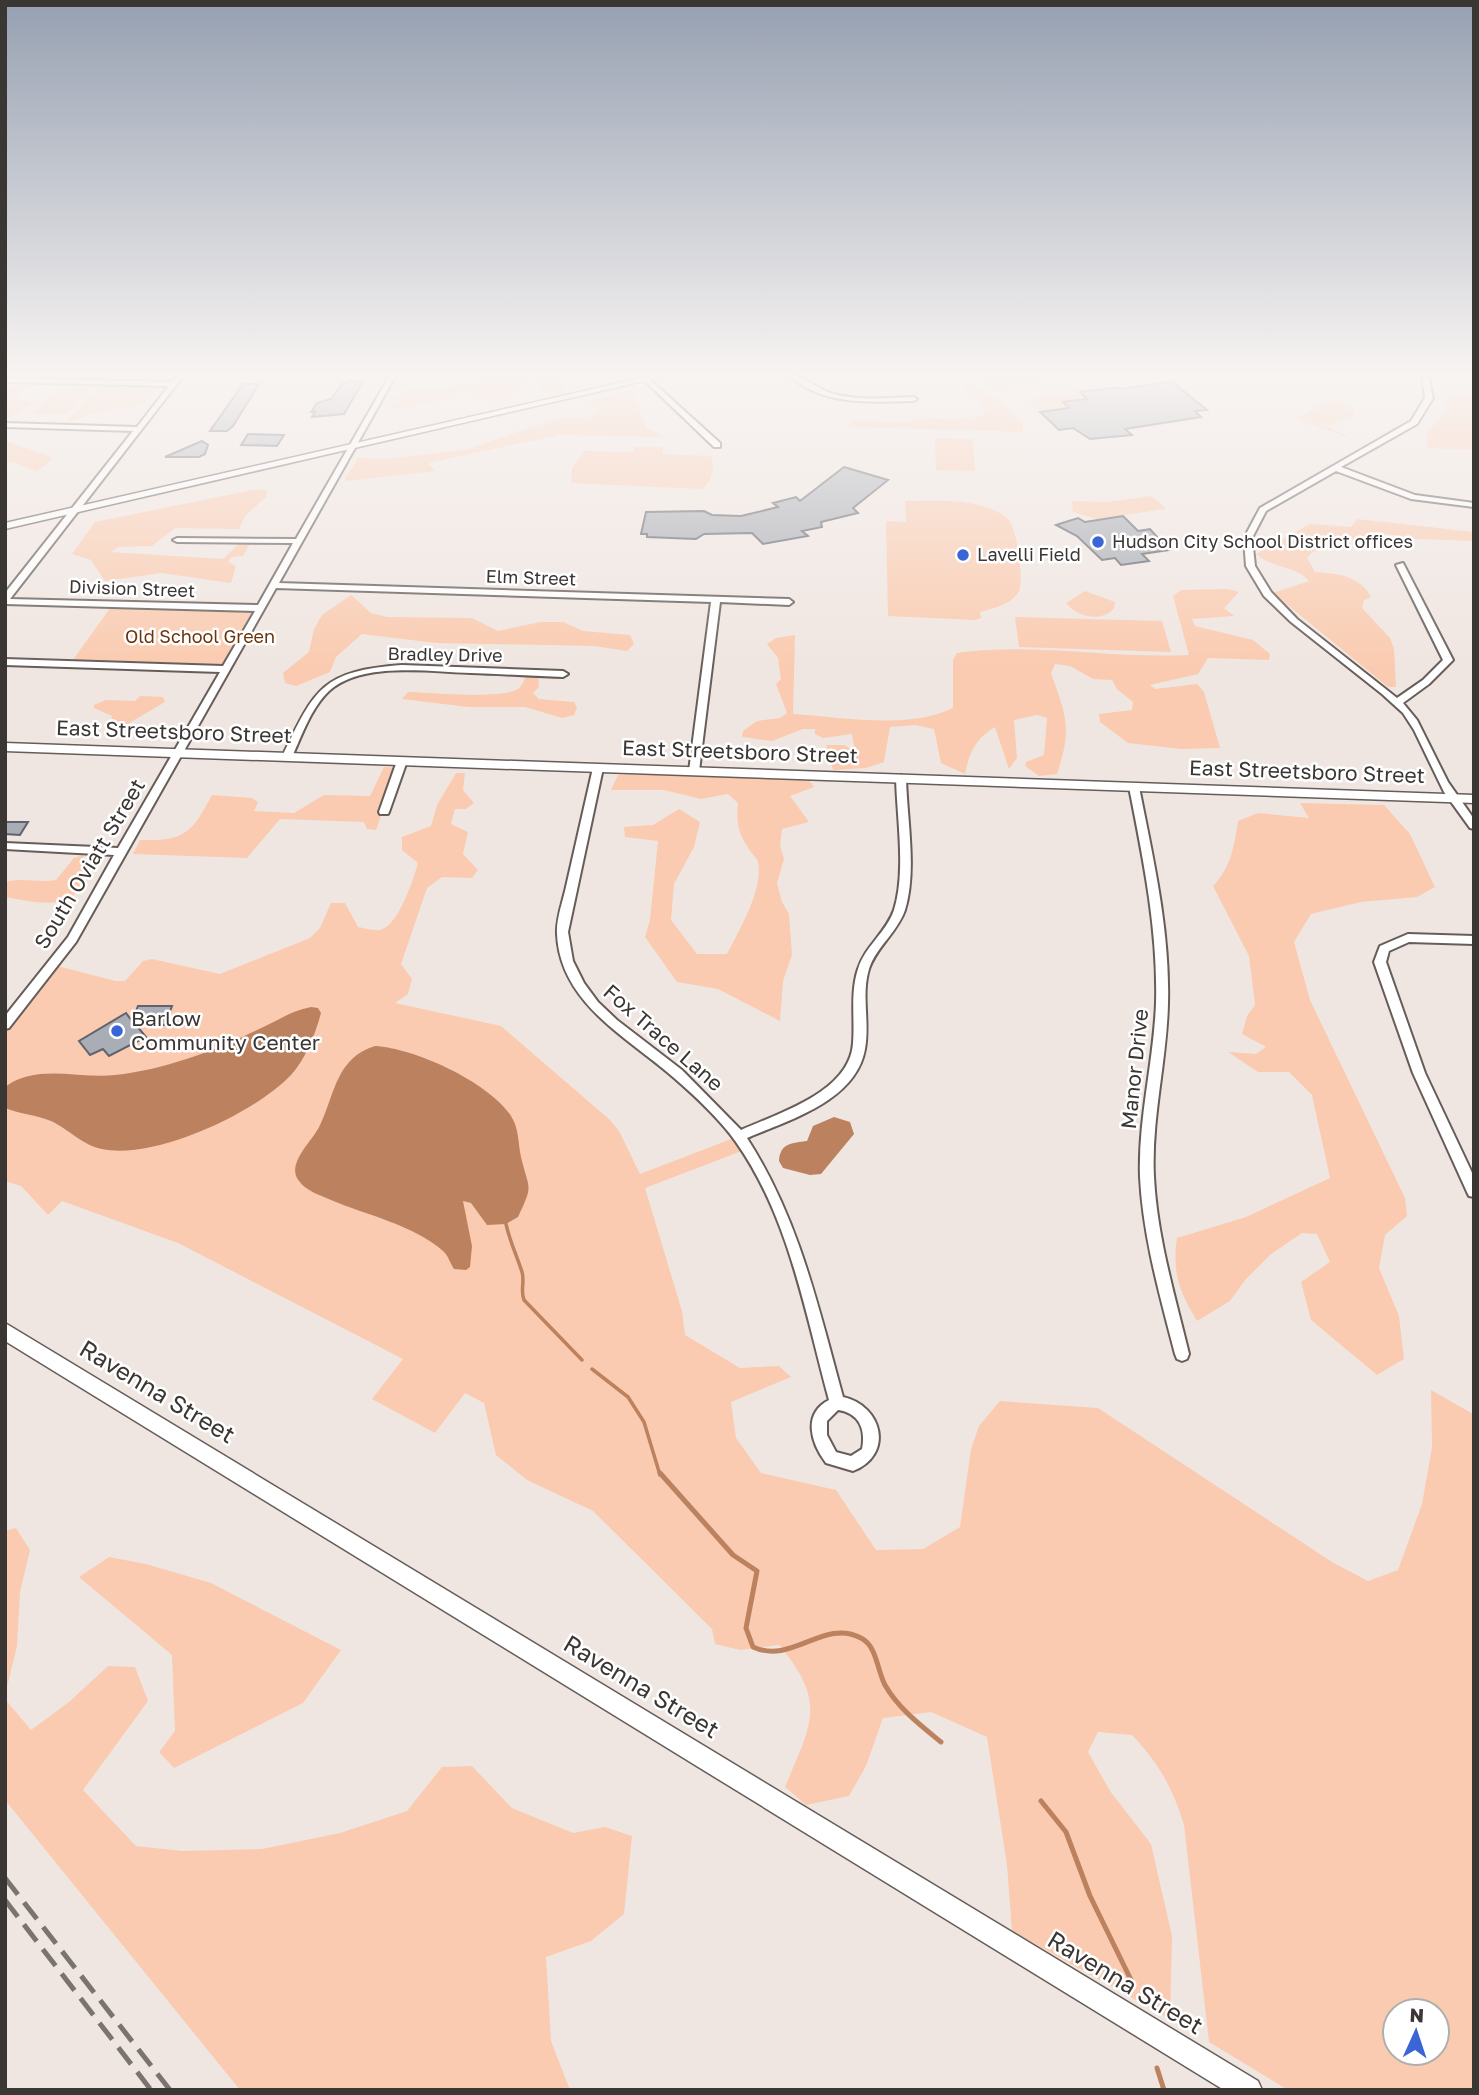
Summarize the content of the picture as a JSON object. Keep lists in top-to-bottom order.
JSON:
{
  "streets": {
    "street": [
      "Elm Street",
      "Division Street",
      "Bradley Drive",
      "East Streetsboro Street",
      "South Oviatt Street",
      "Fox Trace Lane",
      "Manor Drive",
      "Ravenna Street"
    ]
  },
  "crossings": [
    ["Elm Street", "South Oviatt Street"],
    ["Division Street", "South Oviatt Street"],
    ["Bradley Drive", "East Streetsboro Street"],
    ["East Streetsboro Street", "South Oviatt Street"],
    ["East Streetsboro Street", "Fox Trace Lane"],
    ["East Streetsboro Street", "Manor Drive"]
  ],
  "parks": ["Old School Green"],
  "places": ["Hudson City School District offices", "Lavelli Field", "Barlow Community Center"],
  "north": "top"
}
